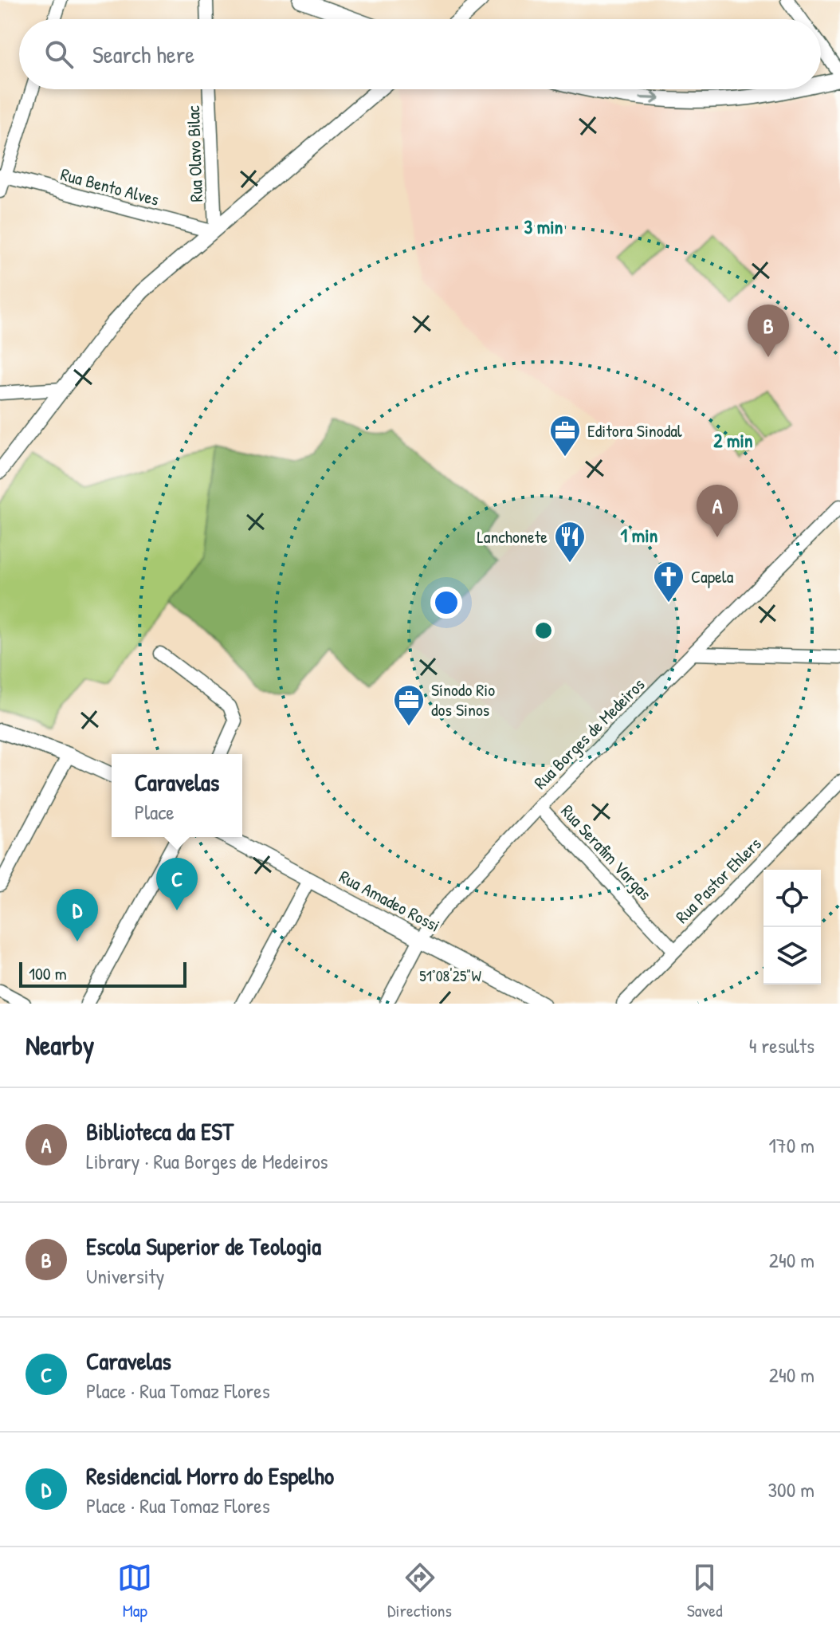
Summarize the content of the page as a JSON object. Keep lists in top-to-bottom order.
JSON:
{
  "streets": {
    "street": [
      "Rua Olavo Bilac",
      "Rua Bento Alves",
      "Rua Borges de Medeiros",
      "Rua Serafim Vargas",
      "Rua Pastor Ehlers",
      "Rua Amadeo Rossi"
    ]
  },
  "crossings": [
    ["Rua Olavo Bilac", "Rua Bento Alves"],
    ["Rua Borges de Medeiros", "Rua Serafim Vargas"],
    ["Rua Borges de Medeiros", "Rua Amadeo Rossi"],
    ["Rua Serafim Vargas", "Rua Pastor Ehlers"]
  ],
  "places": {
    "office": ["Editora Sinodal", "Sínodo Rio dos Sinos"],
    "restaurant": ["Lanchonete"],
    "church": ["Capela"]
  },
  "scale_bar": "100 m",
  "page": {
    "search": "Search here",
    "pins": [
      "B",
      "A",
      "C",
      "D"
    ],
    "popup": ["Caravelas", "Place"],
    "scale": "100 m",
    "heading": ["Nearby", "4 results"],
    "list": [
      {
        "mark": "A",
        "name": "Biblioteca da EST",
        "note": "Library · Rua Borges de Medeiros",
        "value": "170 m"
      },
      {
        "mark": "B",
        "name": "Escola Superior de Teologia",
        "note": "University",
        "value": "240 m"
      },
      {
        "mark": "C",
        "name": "Caravelas",
        "note": "Place · Rua Tomaz Flores",
        "value": "240 m"
      },
      {
        "mark": "D",
        "name": "Residencial Morro do Espelho",
        "note": "Place · Rua Tomaz Flores",
        "value": "300 m"
      }
    ],
    "nav": ["Map", "Directions", "Saved"]
  },
  "coordinates": ["51°08'25\"W"],
  "rings": ["3 min", "2 min", "1 min"]
}
